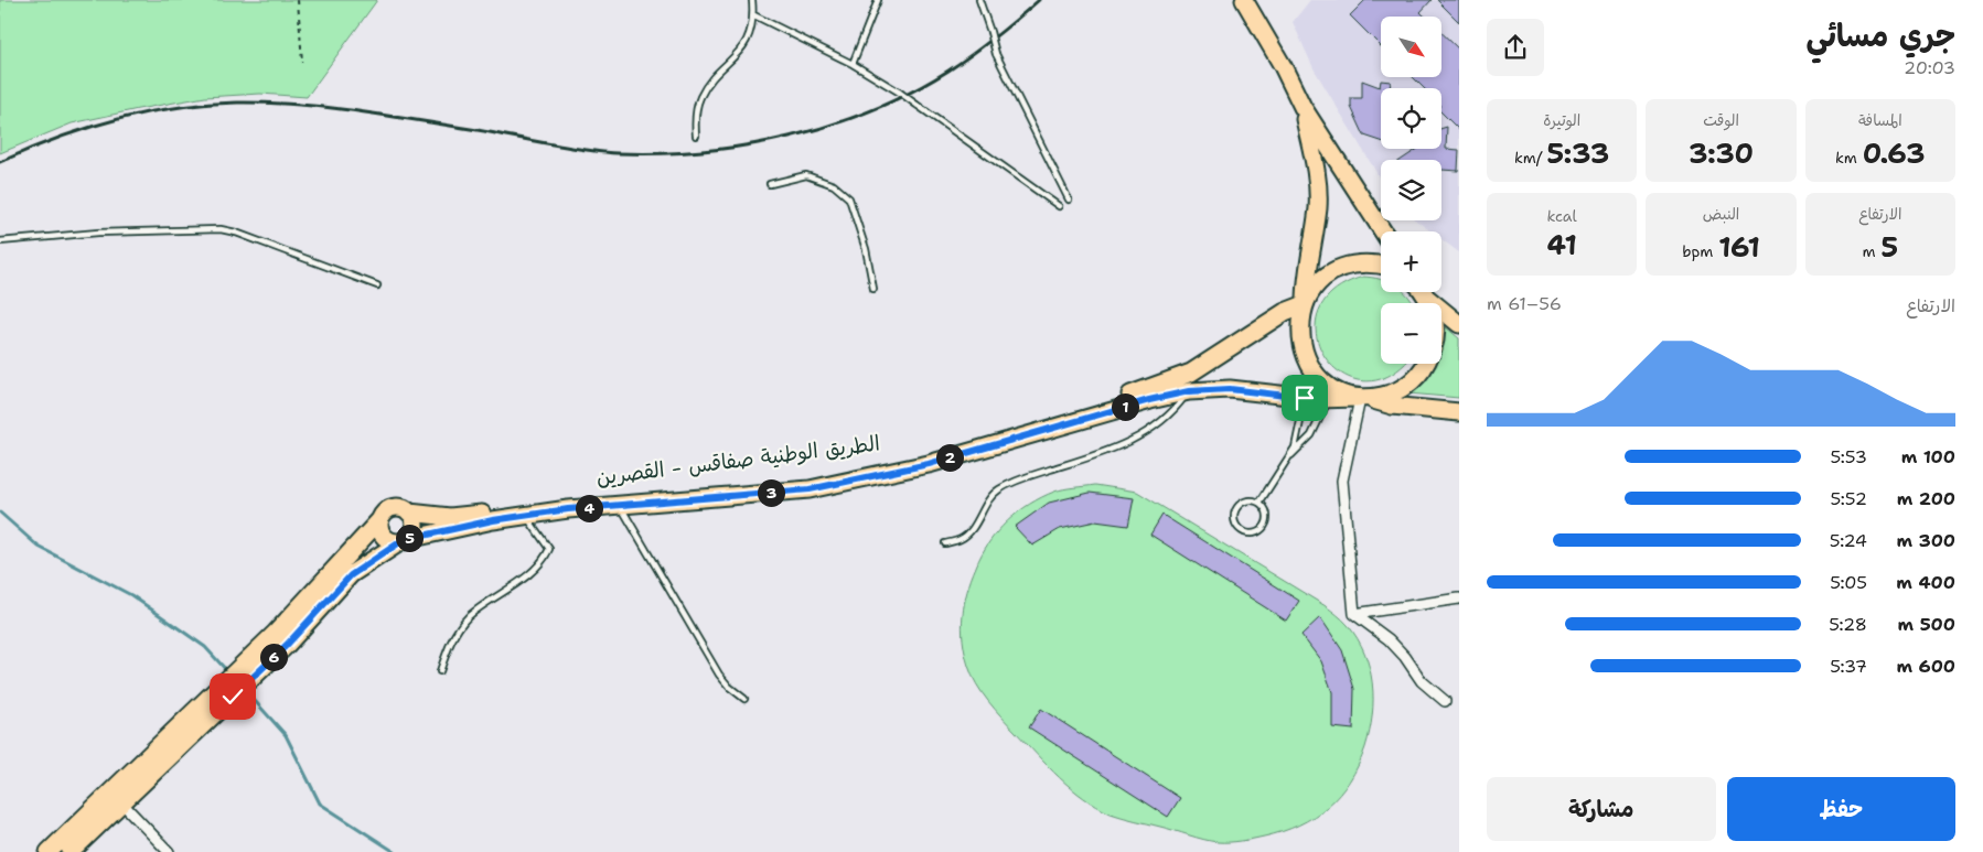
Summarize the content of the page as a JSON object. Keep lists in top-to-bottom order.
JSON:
{
  "streets": {
    "main road": ["الطريق الوطنية صفاقس - القصرين"]
  },
  "north": "bottom right",
  "page": {
    "heading": ["جري مسائي", "20:03"],
    "map_buttons": ["+", "−"],
    "stats": [
      ["المسافة", "0.63 km"],
      ["الوقت", "3:30"],
      ["الوتيرة", "5:33 /km"],
      ["الارتفاع", "5 m"],
      ["النبض", "161 bpm"],
      ["kcal", "41"]
    ],
    "chart": ["الارتفاع", "56–61 m"],
    "pins": [
      "1",
      "2",
      "3",
      "4",
      "5",
      "6"
    ],
    "list": [
      {
        "name": "100 m",
        "note": "5:53"
      },
      {
        "name": "200 m",
        "note": "5:52"
      },
      {
        "name": "300 m",
        "note": "5:24"
      },
      {
        "name": "400 m",
        "note": "5:05"
      },
      {
        "name": "500 m",
        "note": "5:28"
      },
      {
        "name": "600 m",
        "note": "5:37"
      }
    ],
    "buttons": ["حفظ", "مشاركة"]
  }
}
